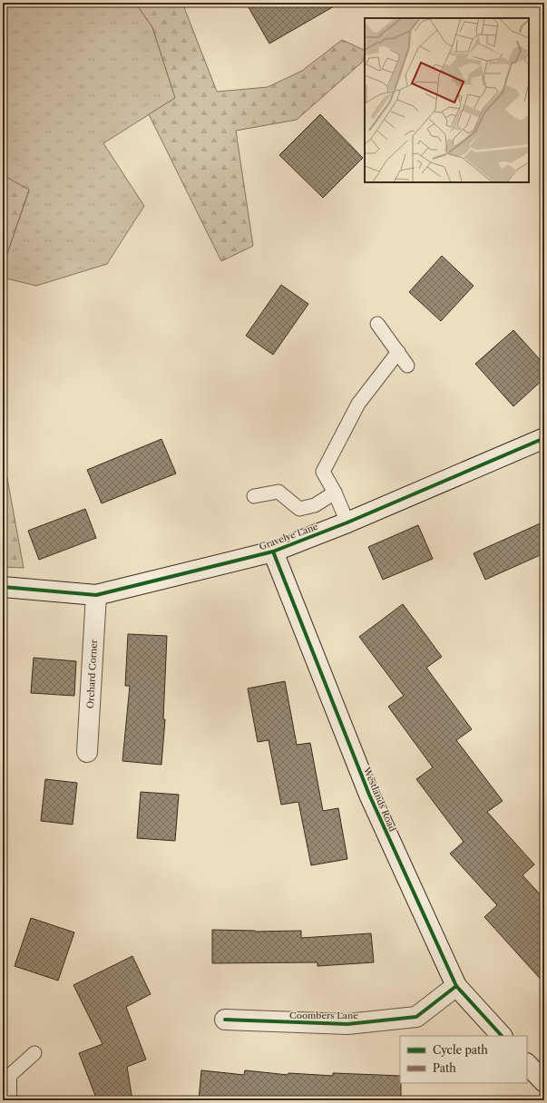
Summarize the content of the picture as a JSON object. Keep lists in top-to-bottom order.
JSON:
{
  "streets": {
    "street": [
      "Gravelye Lane",
      "Orchard Corner",
      "Westlands Road",
      "Coombers Lane"
    ]
  },
  "crossings": [
    ["Gravelye Lane", "Orchard Corner"],
    ["Gravelye Lane", "Westlands Road"],
    ["Westlands Road", "Coombers Lane"]
  ],
  "legend": ["Cycle path", "Path"]
}
